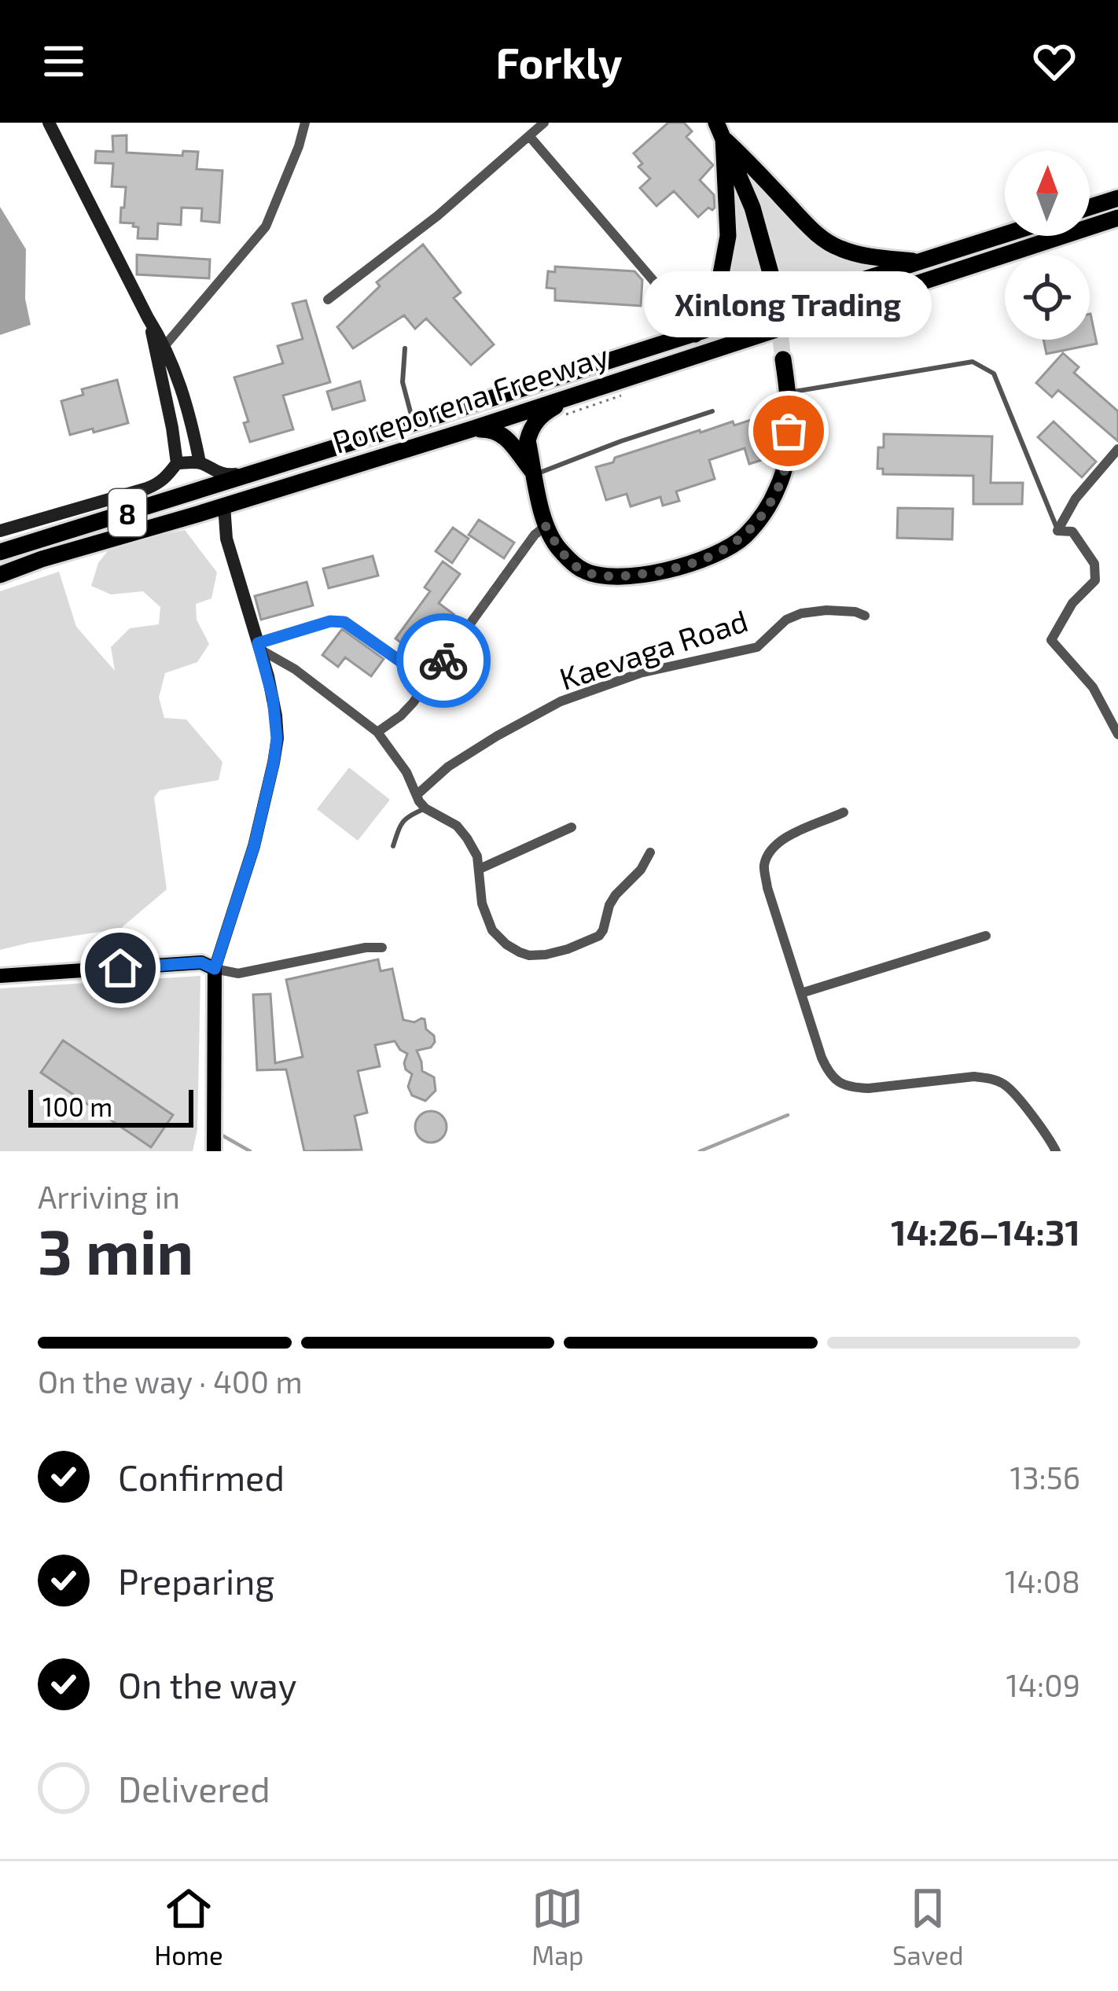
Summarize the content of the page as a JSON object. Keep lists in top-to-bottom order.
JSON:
{
  "streets": {
    "highway": ["Poreporena Freeway", "8"],
    "street": ["Kaevaga Road"]
  },
  "places": ["Xinlong Trading"],
  "scale_bar": "100 m",
  "north": "top",
  "page": {
    "header": "Forkly",
    "bubble": "Xinlong Trading",
    "scale": "100 m",
    "heading": ["3 min", "Arriving in", "14:26–14:31"],
    "bar": "On the way · 400 m",
    "list": [
      ["Confirmed", "13:56"],
      ["Preparing", "14:08"],
      ["On the way", "14:09"],
      "Delivered"
    ],
    "tabs": ["Home", "Map", "Saved"]
  }
}
